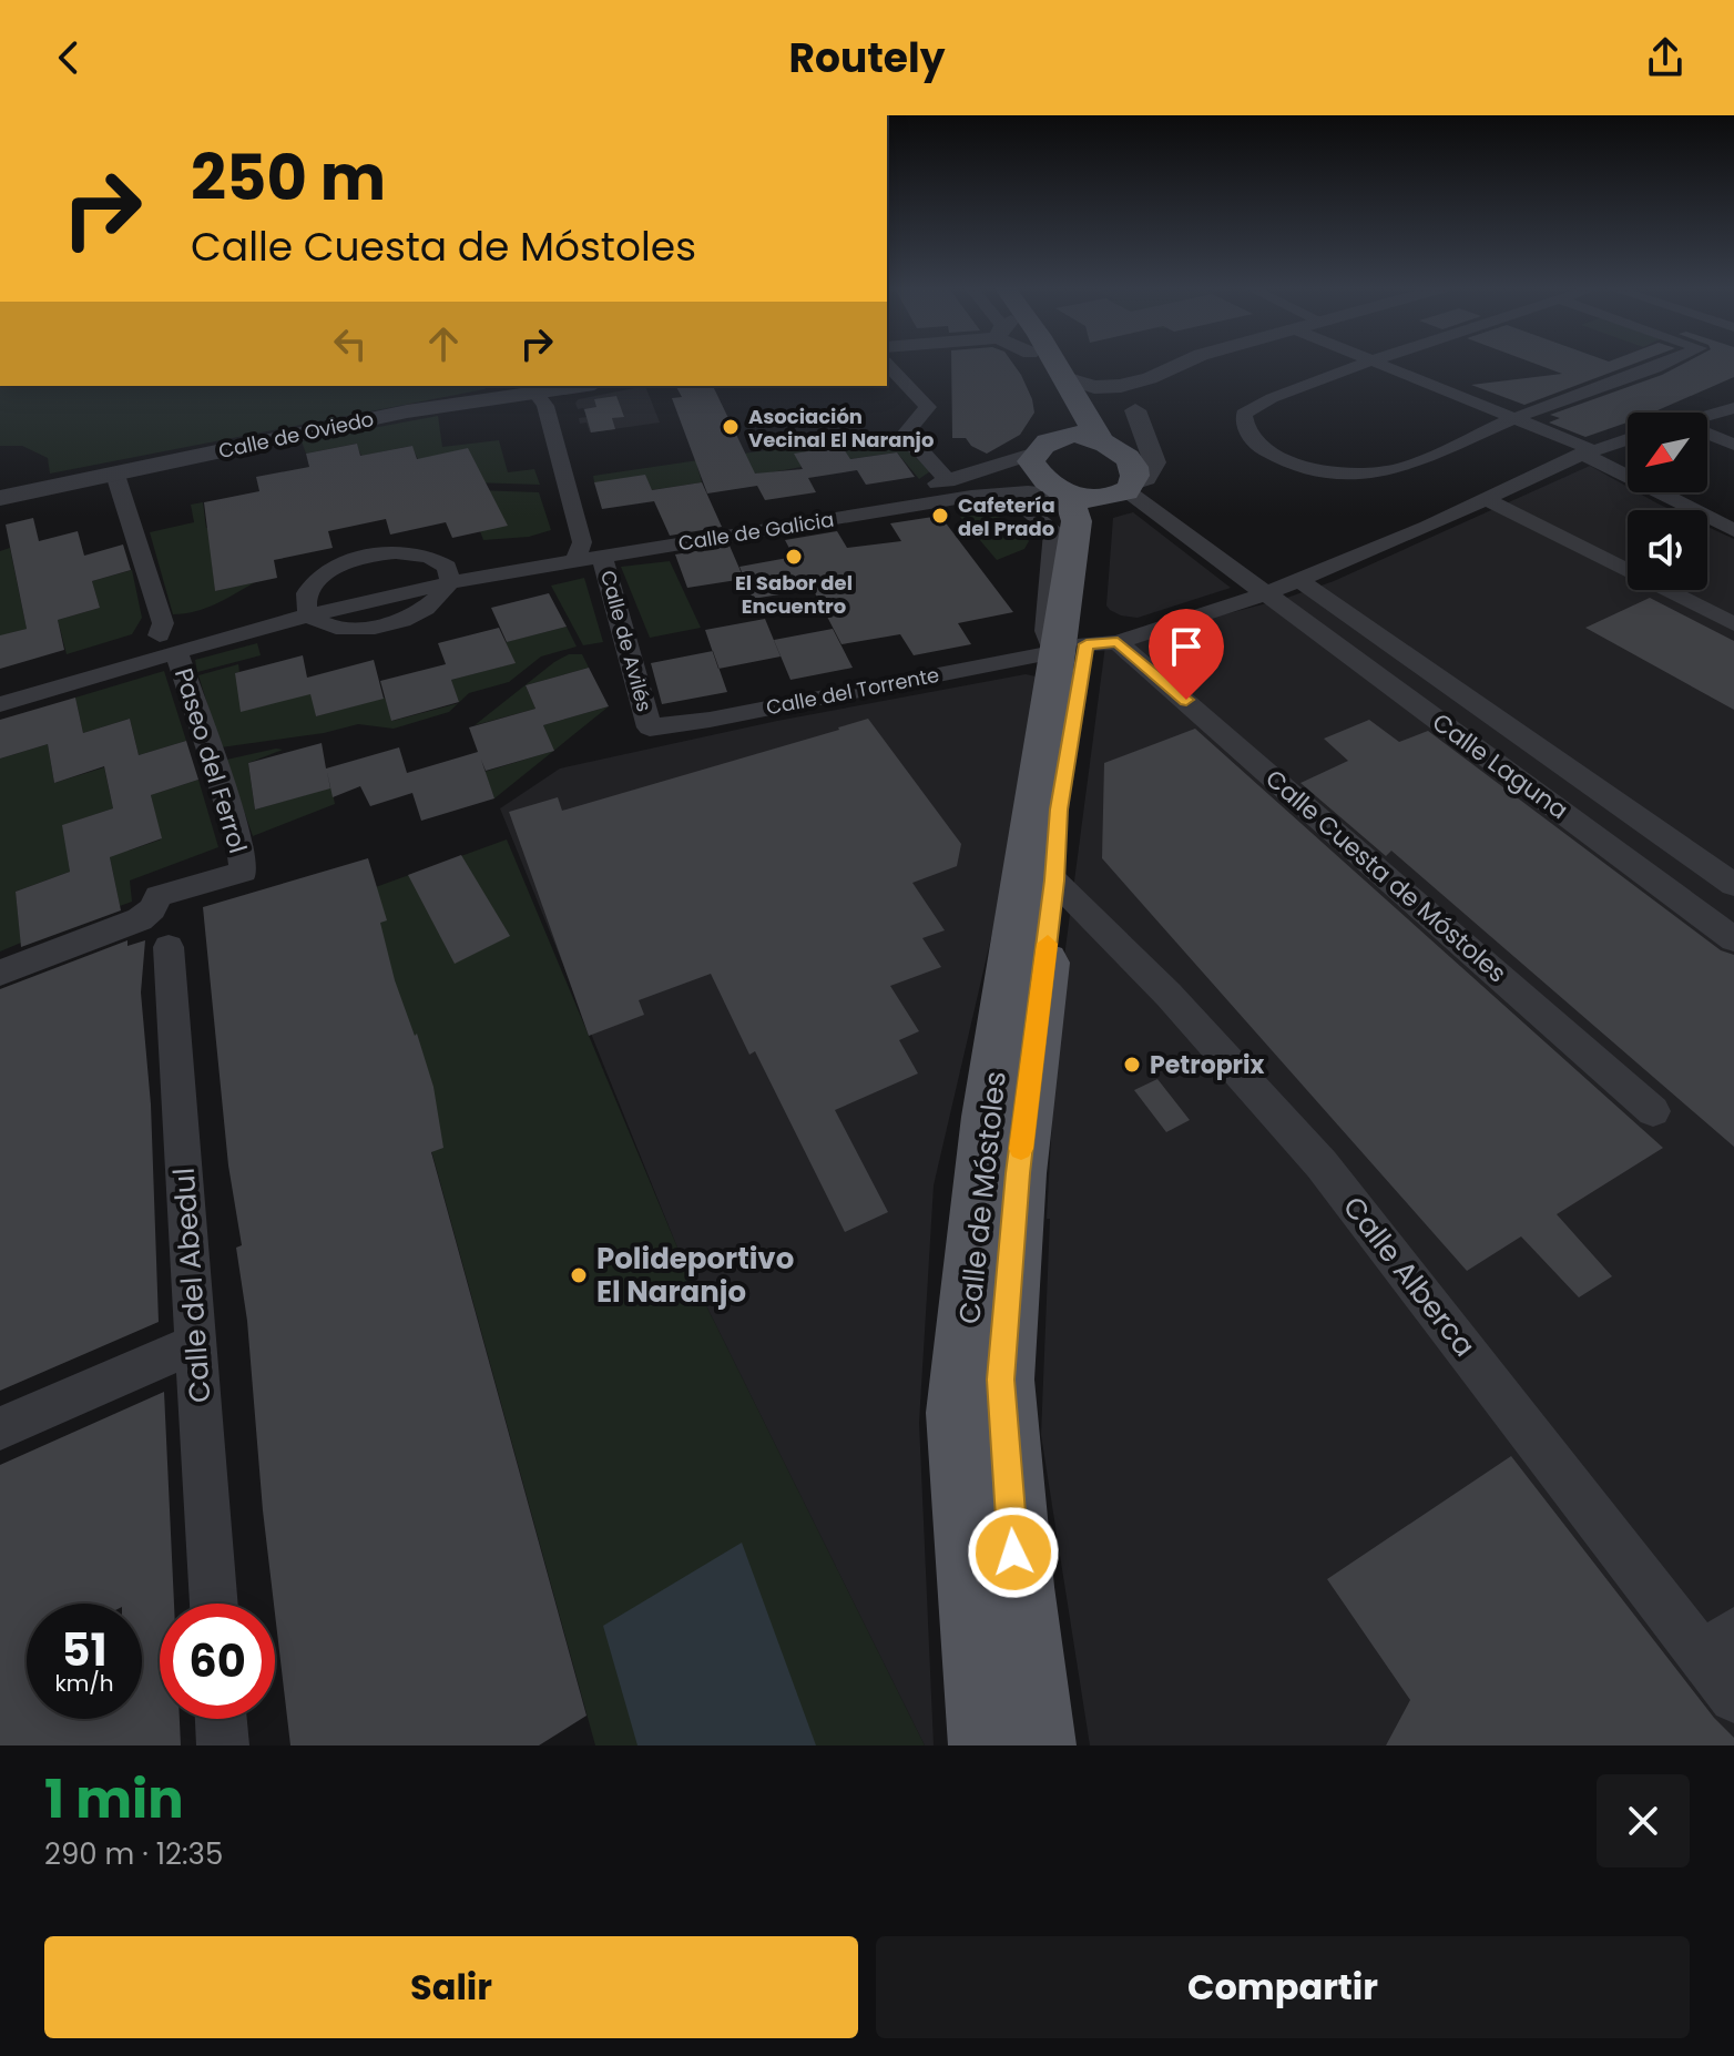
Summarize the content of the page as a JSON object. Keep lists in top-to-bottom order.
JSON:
{
  "streets": {
    "main road": ["Calle de Móstoles"],
    "street": [
      "Calle de Oviedo",
      "Calle de Galicia",
      "Calle de Avilés",
      "Calle del Torrente",
      "Paseo del Ferrol",
      "Calle Laguna",
      "Calle Cuesta de Móstoles",
      "Calle Alberca",
      "Calle del Abedul"
    ]
  },
  "crossings": [
    ["Calle de Oviedo", "Calle de Avilés"],
    ["Calle de Oviedo", "Paseo del Ferrol"],
    ["Calle de Galicia", "Calle de Avilés"],
    ["Calle de Galicia", "Paseo del Ferrol"],
    ["Calle de Galicia", "Calle Laguna"],
    ["Calle de Galicia", "Calle de Móstoles"],
    ["Calle de Avilés", "Calle del Torrente"],
    ["Calle del Torrente", "Calle Laguna"],
    ["Calle del Torrente", "Calle Cuesta de Móstoles"],
    ["Calle del Torrente", "Calle de Móstoles"],
    ["Calle Laguna", "Calle de Móstoles"],
    ["Calle Cuesta de Móstoles", "Calle de Móstoles"],
    ["Calle de Móstoles", "Calle Alberca"]
  ],
  "places": [
    "Asociación Vecinal El Naranjo",
    "Cafetería del Prado",
    "El Sabor del Encuentro",
    "Petroprix",
    "Polideportivo El Naranjo"
  ],
  "north": "bottom left",
  "page": {
    "header": "Routely",
    "turn": ["250 m", "Calle Cuesta de Móstoles"],
    "speed": "51 km/h",
    "limit": "60",
    "heading": ["1 min", "290 m · 12:35"],
    "buttons": ["Salir", "Compartir"]
  }
}
